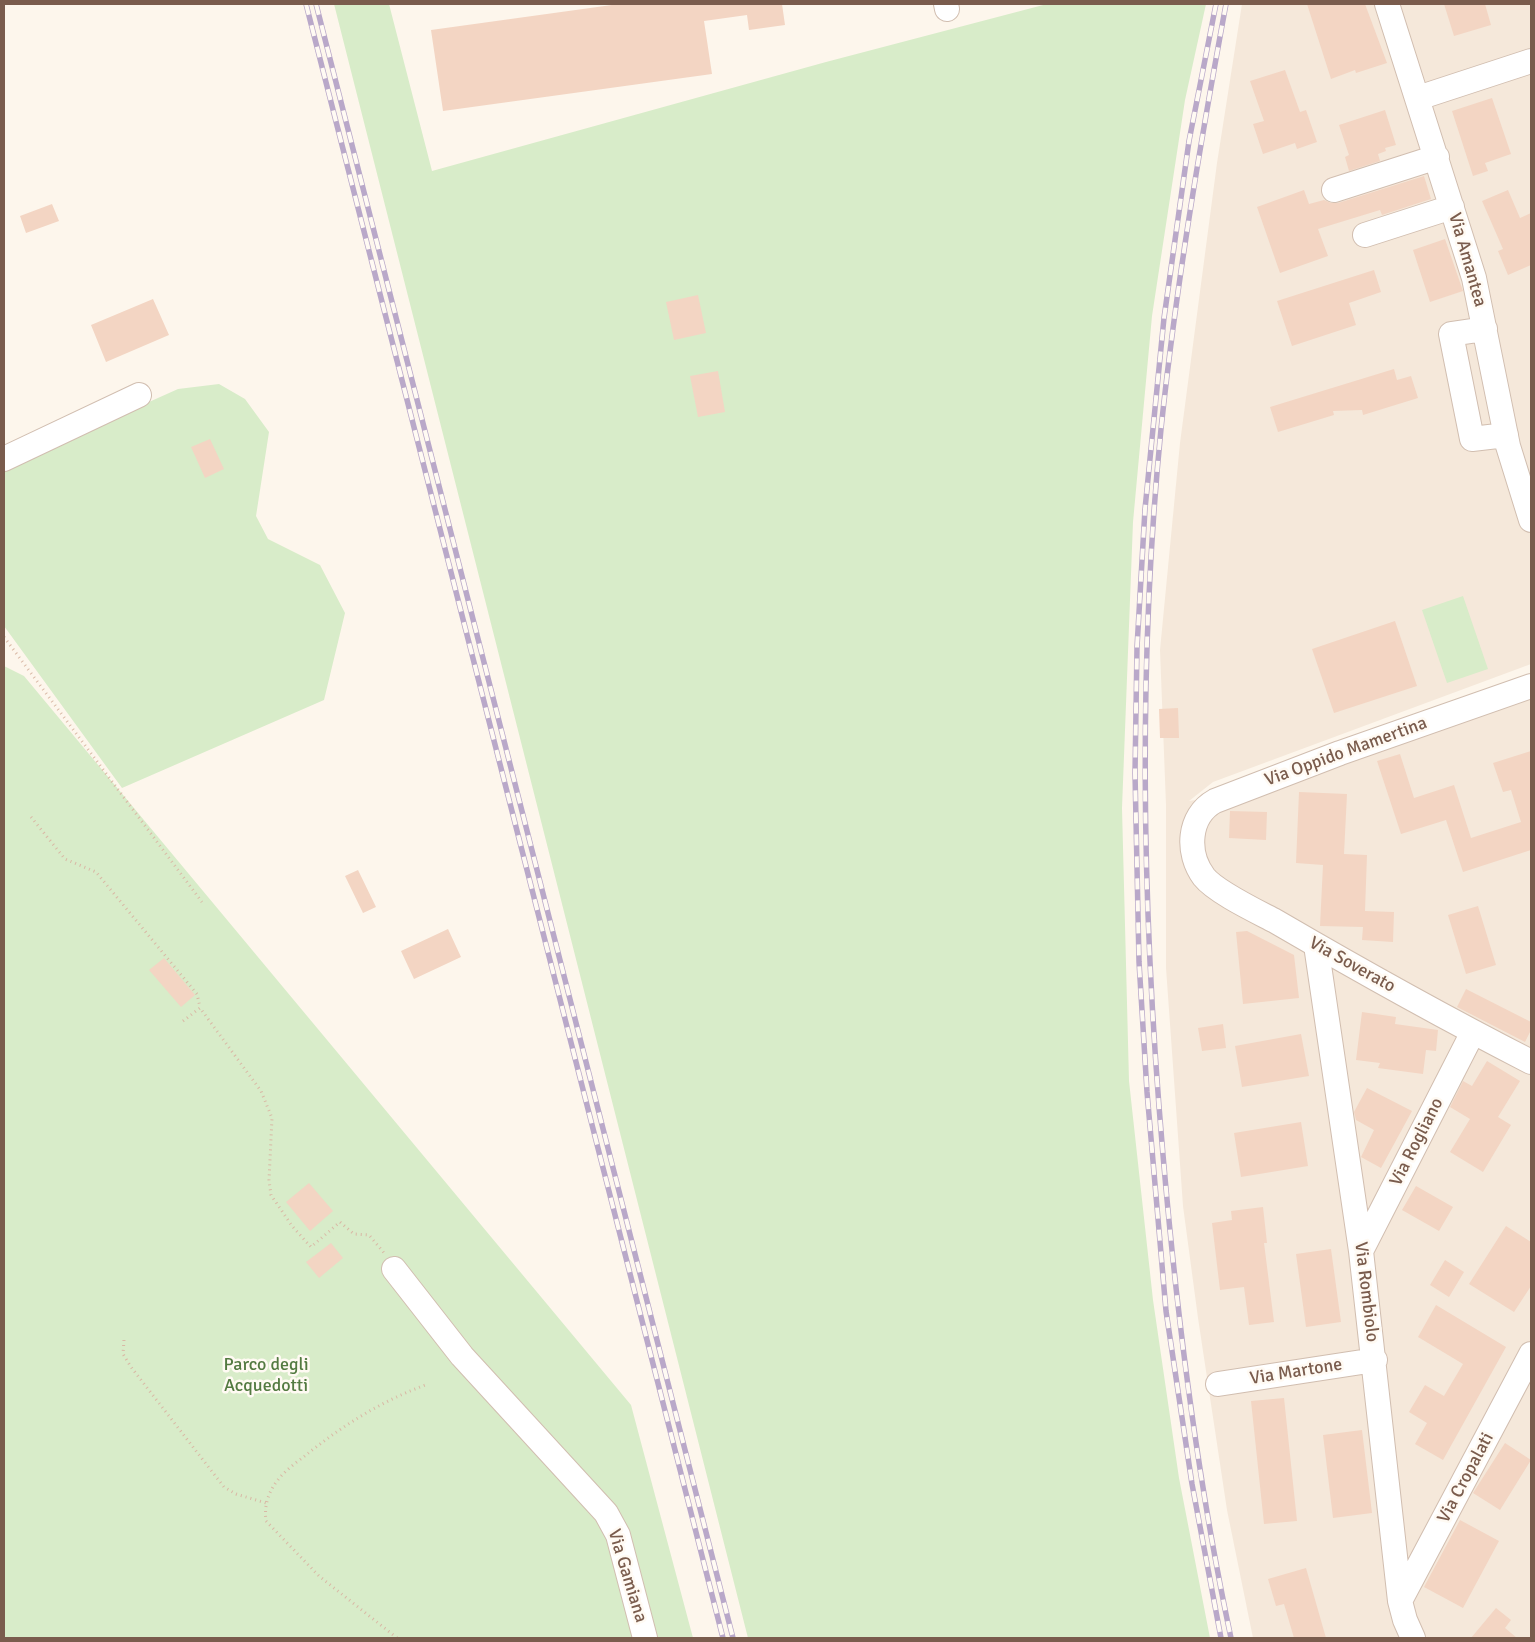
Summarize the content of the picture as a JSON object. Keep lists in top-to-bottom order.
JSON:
{
  "streets": {
    "street": [
      "Via Amantea",
      "Via Oppido Mamertina",
      "Via Soverato",
      "Via Rogliano",
      "Via Rombiolo",
      "Via Martone",
      "Via Cropalati",
      "Via Gamiana"
    ]
  },
  "crossings": [
    ["Via Oppido Mamertina", "Via Soverato"],
    ["Via Soverato", "Via Rogliano"],
    ["Via Soverato", "Via Rombiolo"],
    ["Via Rogliano", "Via Rombiolo"],
    ["Via Rombiolo", "Via Martone"],
    ["Via Rombiolo", "Via Cropalati"]
  ],
  "parks": ["Parco degli Acquedotti"]
}
